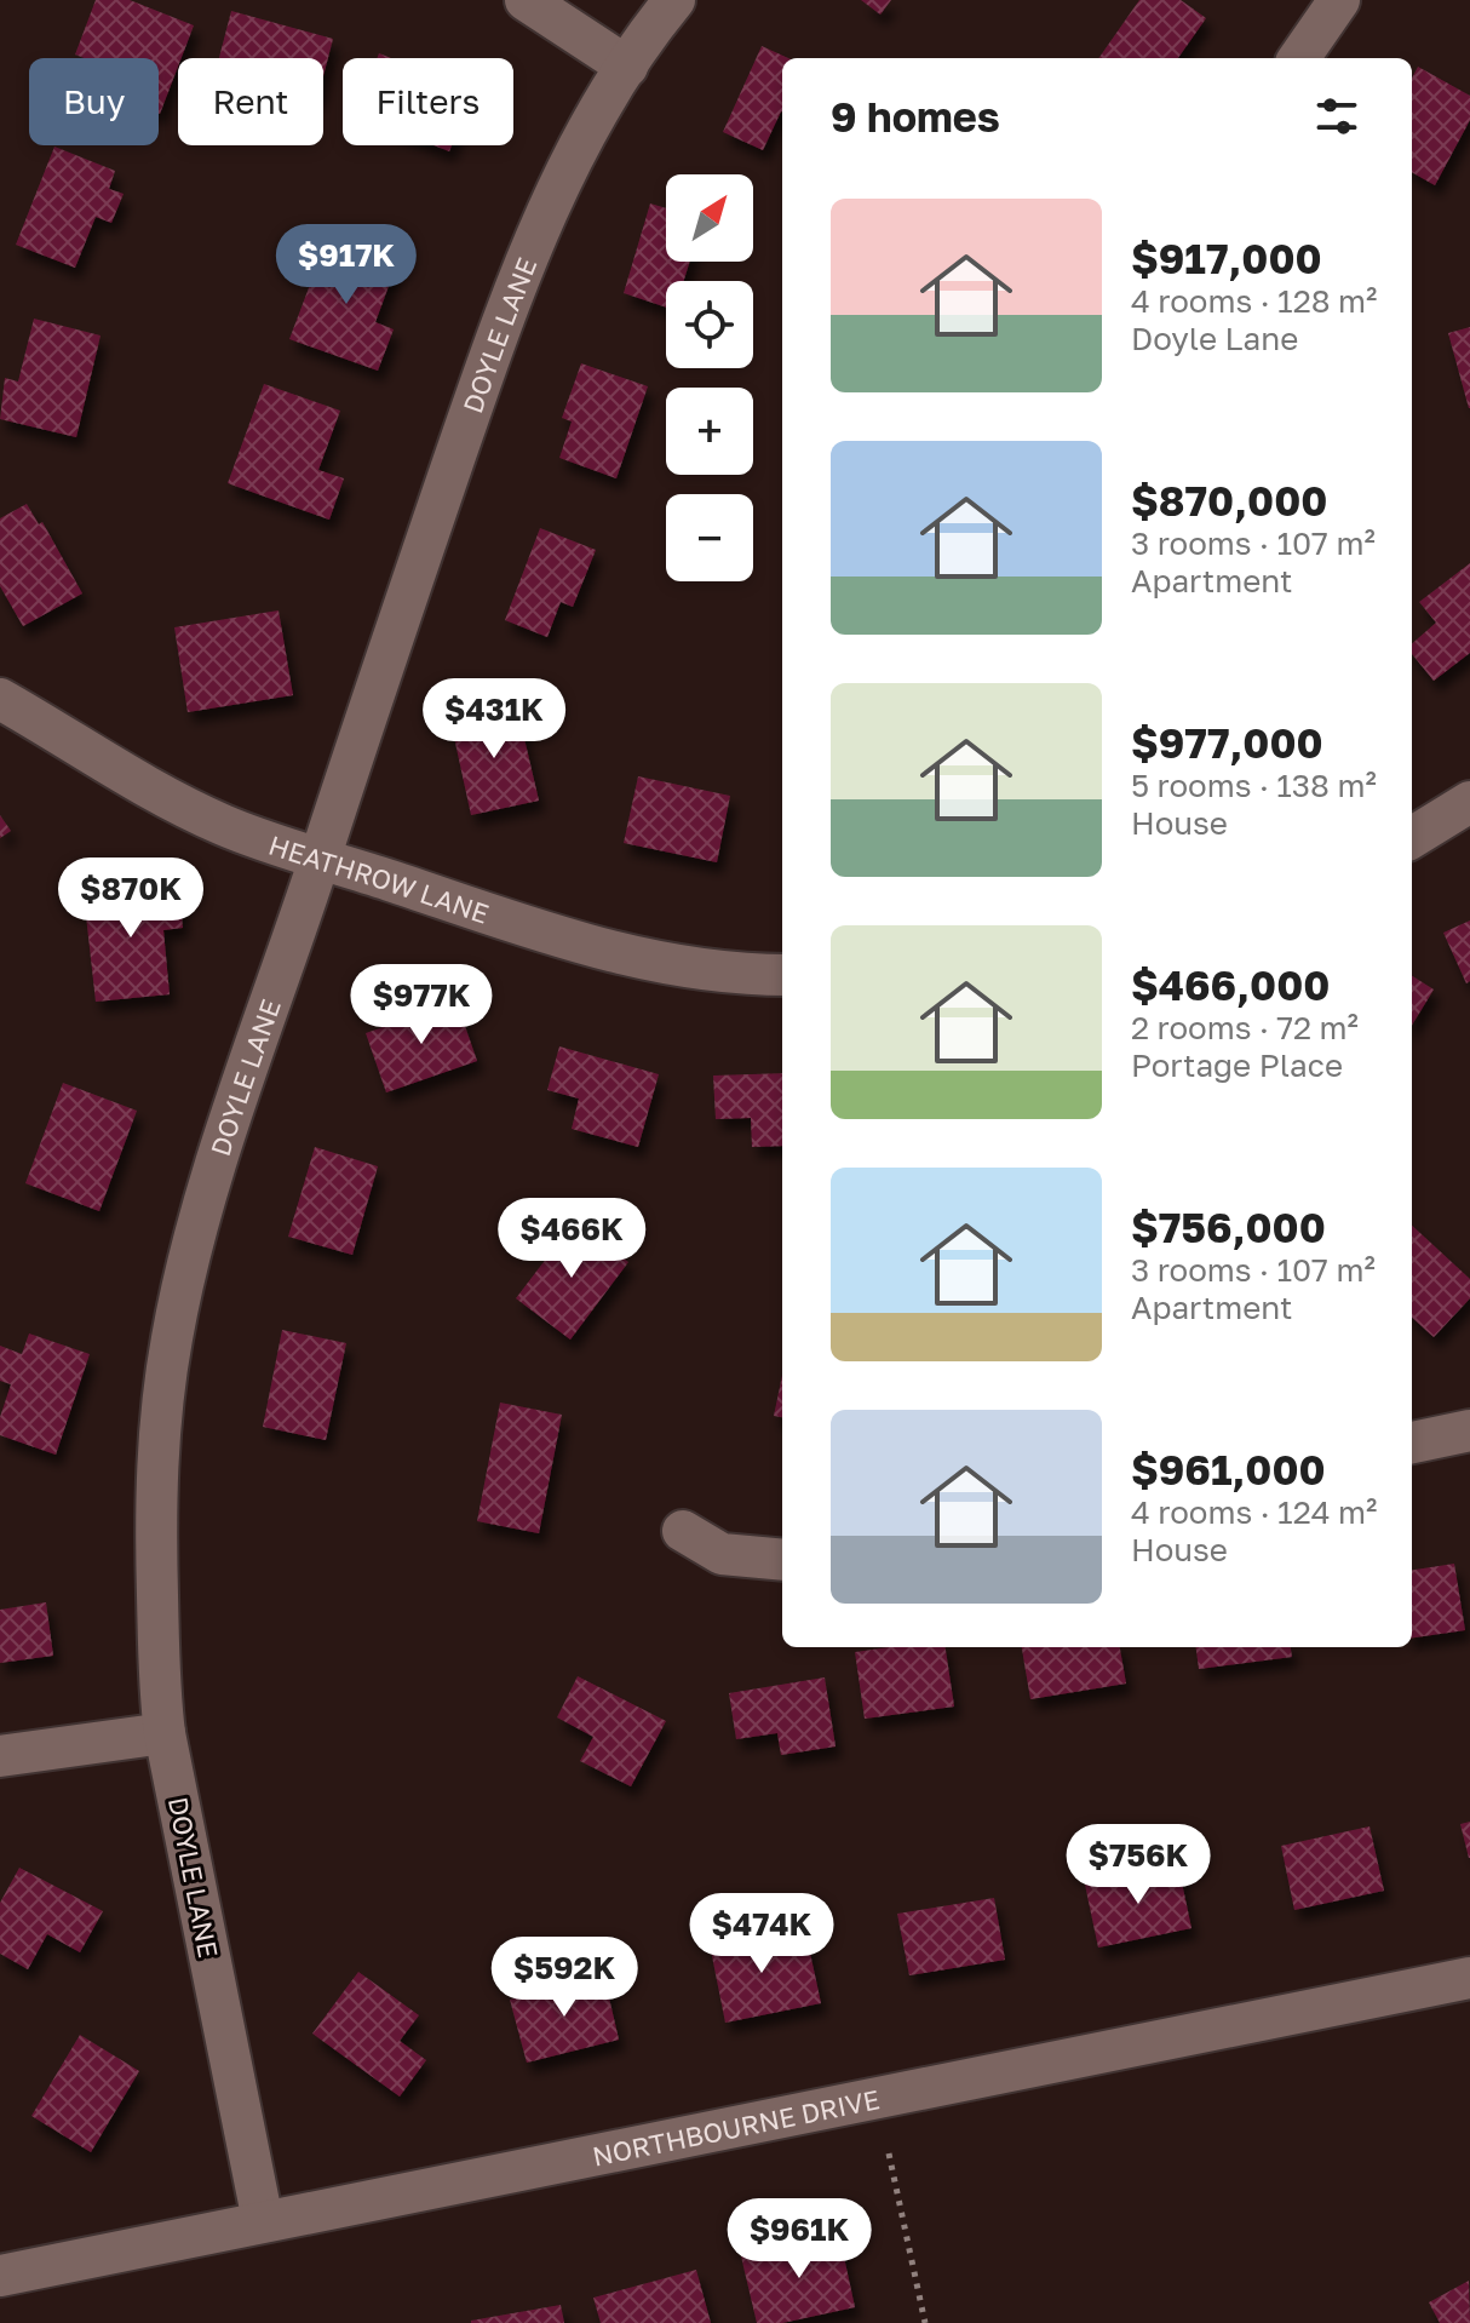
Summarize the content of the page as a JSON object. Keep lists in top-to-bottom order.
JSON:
{
  "streets": {
    "street": ["DOYLE LANE", "HEATHROW LANE", "NORTHBOURNE DRIVE"]
  },
  "crossings": [
    ["DOYLE LANE", "HEATHROW LANE"],
    ["DOYLE LANE", "NORTHBOURNE DRIVE"]
  ],
  "north": "top right",
  "page": {
    "chip": ["Buy", "Rent", "Filters"],
    "heading": "9 homes",
    "map_buttons": ["+", "−"],
    "list": [
      {
        "name": "$917,000",
        "note": "4 rooms · 128 m² · Doyle Lane"
      },
      {
        "name": "$870,000",
        "note": "3 rooms · 107 m² · Apartment"
      },
      {
        "name": "$977,000",
        "note": "5 rooms · 138 m² · House"
      },
      {
        "name": "$466,000",
        "note": "2 rooms · 72 m² · Portage Place"
      },
      {
        "name": "$756,000",
        "note": "3 rooms · 107 m² · Apartment"
      },
      {
        "name": "$961,000",
        "note": "4 rooms · 124 m² · House"
      }
    ],
    "price": [
      "$917K",
      "$431K",
      "$870K",
      "$977K",
      "$466K",
      "$756K",
      "$474K",
      "$592K",
      "$961K"
    ]
  }
}
